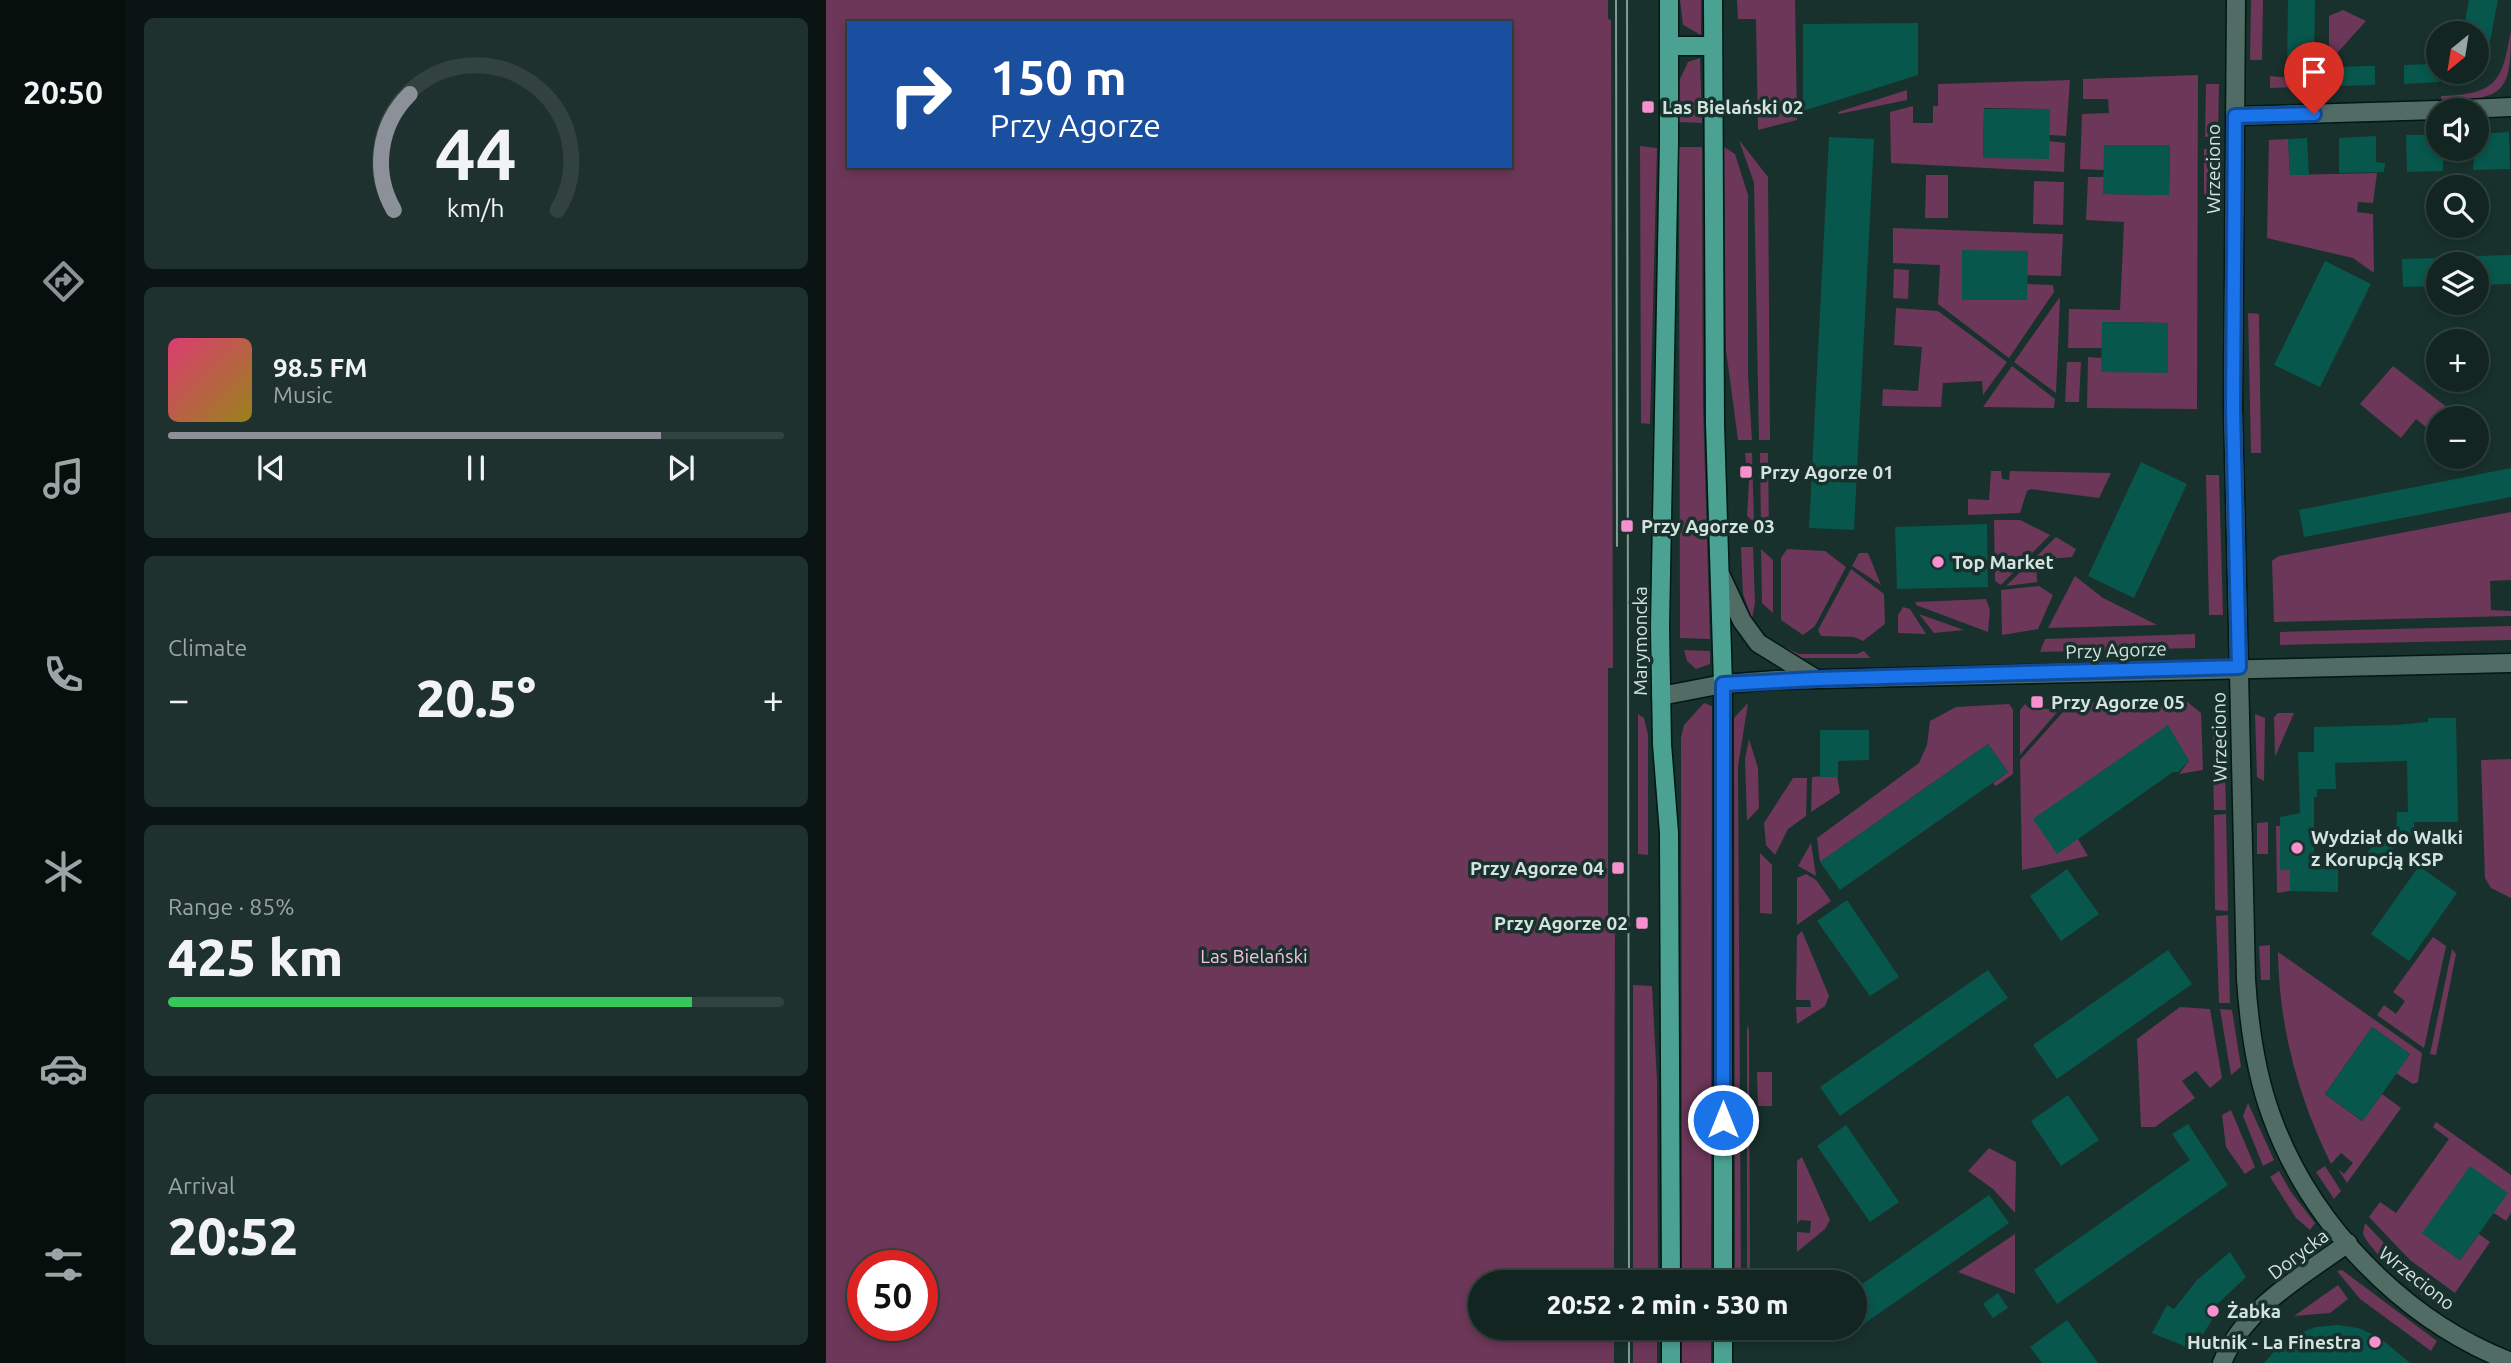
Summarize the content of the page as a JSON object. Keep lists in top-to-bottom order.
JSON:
{
  "streets": {
    "main road": ["Marymoncka"],
    "street": ["Wrzeciono", "Przy Agorze", "Dorycka"]
  },
  "crossings": [
    ["Wrzeciono", "Przy Agorze"],
    ["Wrzeciono", "Dorycka"],
    ["Marymoncka", "Przy Agorze"]
  ],
  "parks": ["Las Bielański"],
  "places": {
    "transit": [
      "Las Bielański 02",
      "Przy Agorze 01",
      "Przy Agorze 03",
      "Przy Agorze 05",
      "Przy Agorze 04",
      "Przy Agorze 02"
    ],
    "other": [
      "Top Market",
      "Wydział do Walki z Korupcją KSP",
      "Żabka",
      "Hutnik - La Finestra"
    ]
  },
  "north": "bottom left",
  "page": {
    "tabs": "20:50",
    "map_buttons": ["+", "−"],
    "turn": ["150 m", "Przy Agorze"],
    "song": ["98.5 FM", "Music"],
    "tile": [
      "Climate",
      ["Range · 85%", "425 km"],
      ["Arrival", "20:52"]
    ],
    "heat": ["−", "20.5°", "+"],
    "limit": "50",
    "trip": "20:52 · 2 min · 530 m",
    "gauge": ["44", "km/h"]
  }
}
